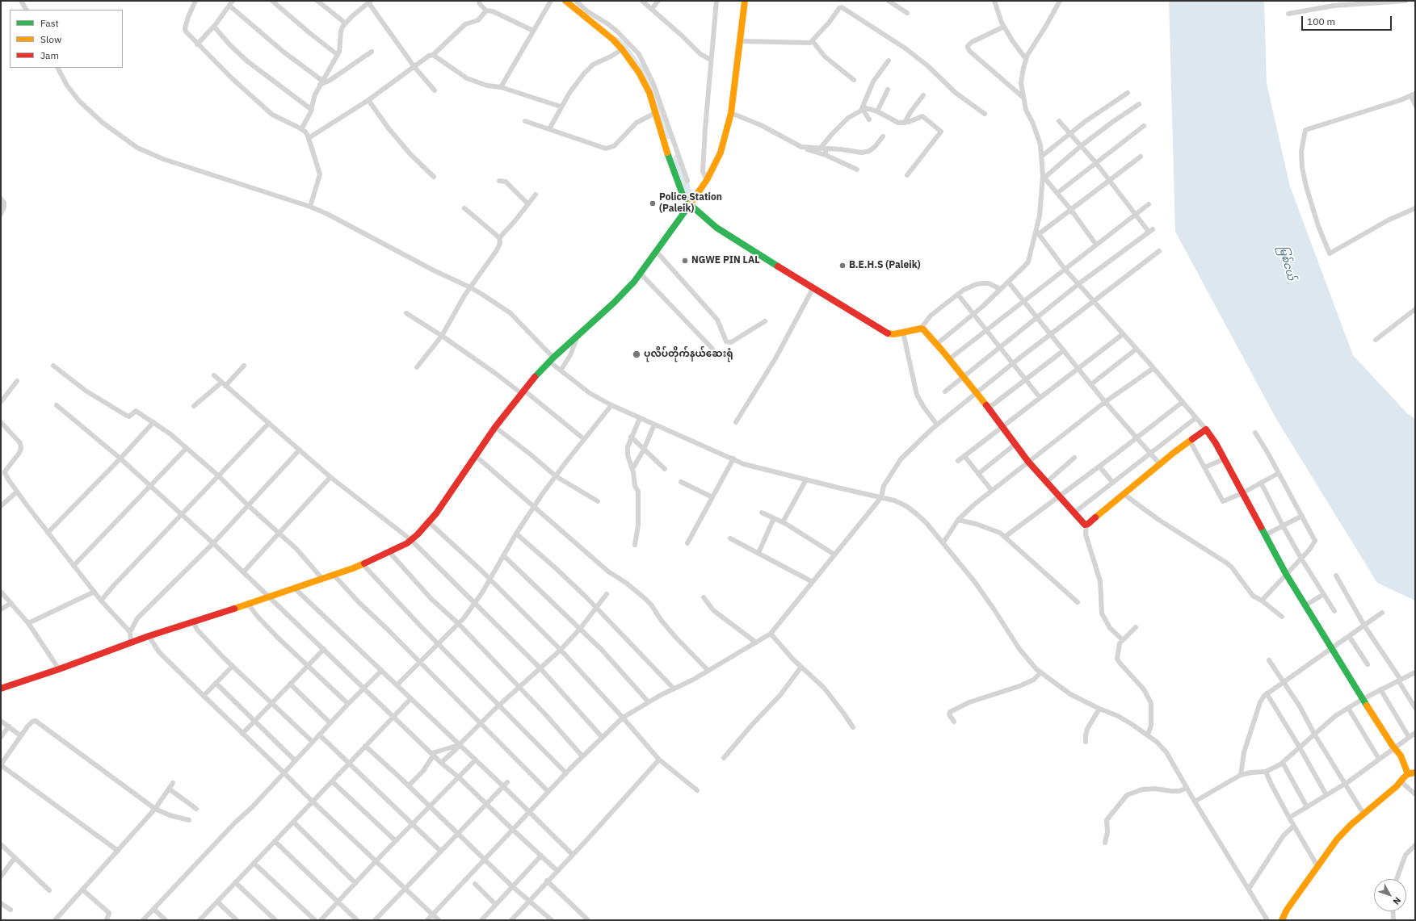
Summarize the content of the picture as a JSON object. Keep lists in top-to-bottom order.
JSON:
{
  "water": ["မြစ်ငယ်"],
  "places": [
    "Police Station (Paleik)",
    "NGWE PIN LAL",
    "B.E.H.S (Paleik)",
    "ပုလိပ်တိုက်နယ်ဆေးရုံ"
  ],
  "legend": ["Fast", "Slow", "Jam"],
  "scale_bar": "100 m",
  "north": "bottom right"
}
